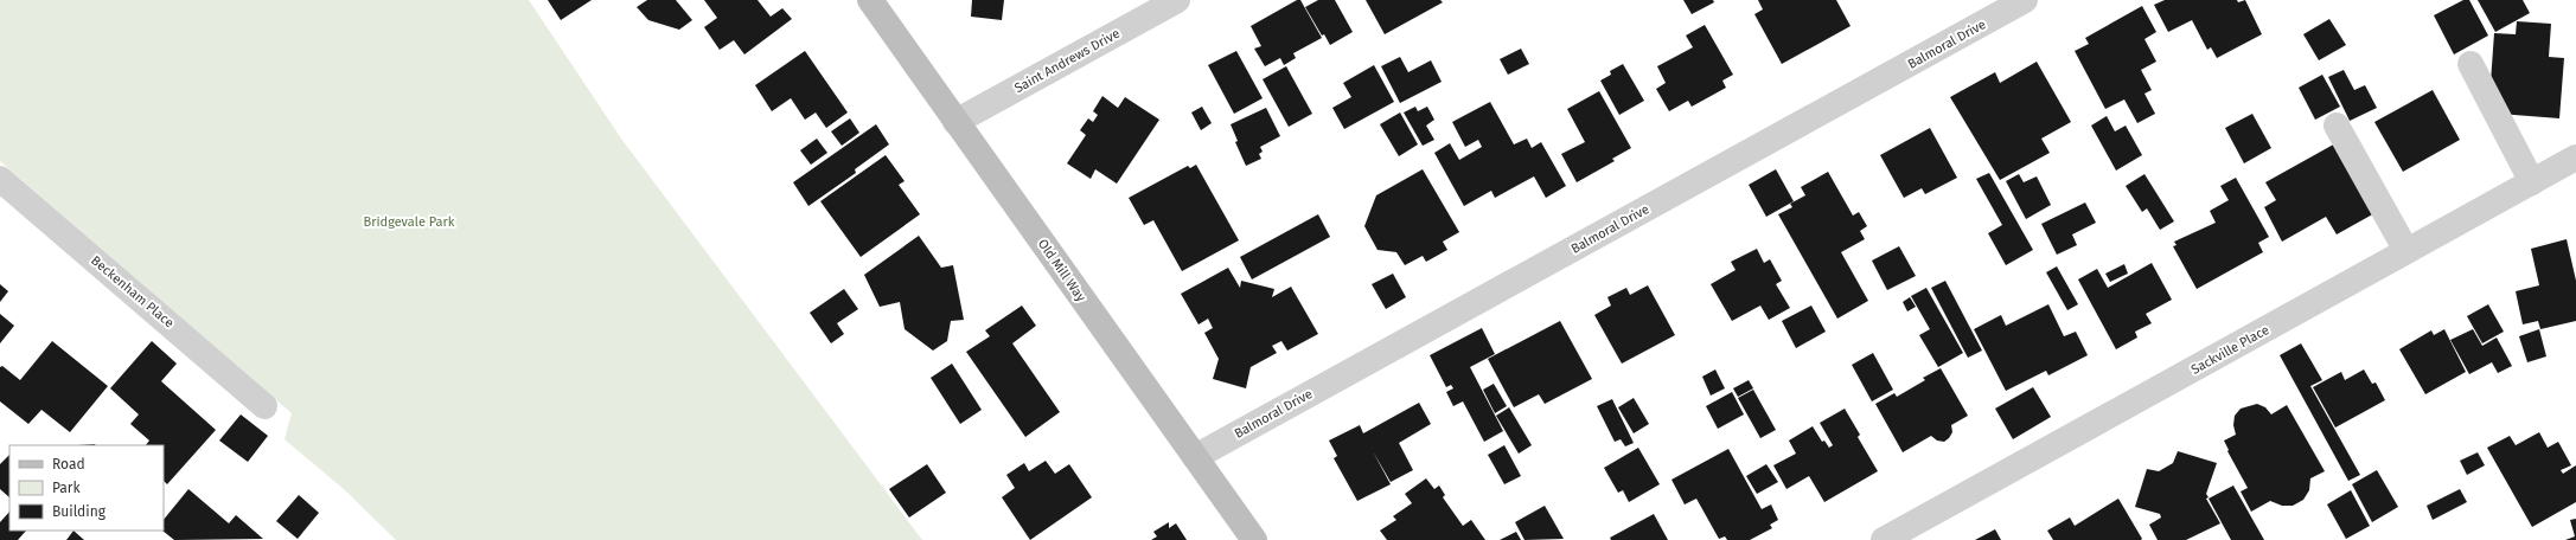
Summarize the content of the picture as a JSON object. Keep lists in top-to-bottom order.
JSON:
{
  "streets": {
    "street": [
      "Balmoral Drive",
      "Saint Andrews Drive",
      "Old Mill Way",
      "Beckenham Place",
      "Sackville Place"
    ]
  },
  "crossings": [
    ["Balmoral Drive", "Old Mill Way"],
    ["Saint Andrews Drive", "Old Mill Way"]
  ],
  "parks": ["Bridgevale Park"],
  "legend": ["Road", "Park", "Building"]
}
